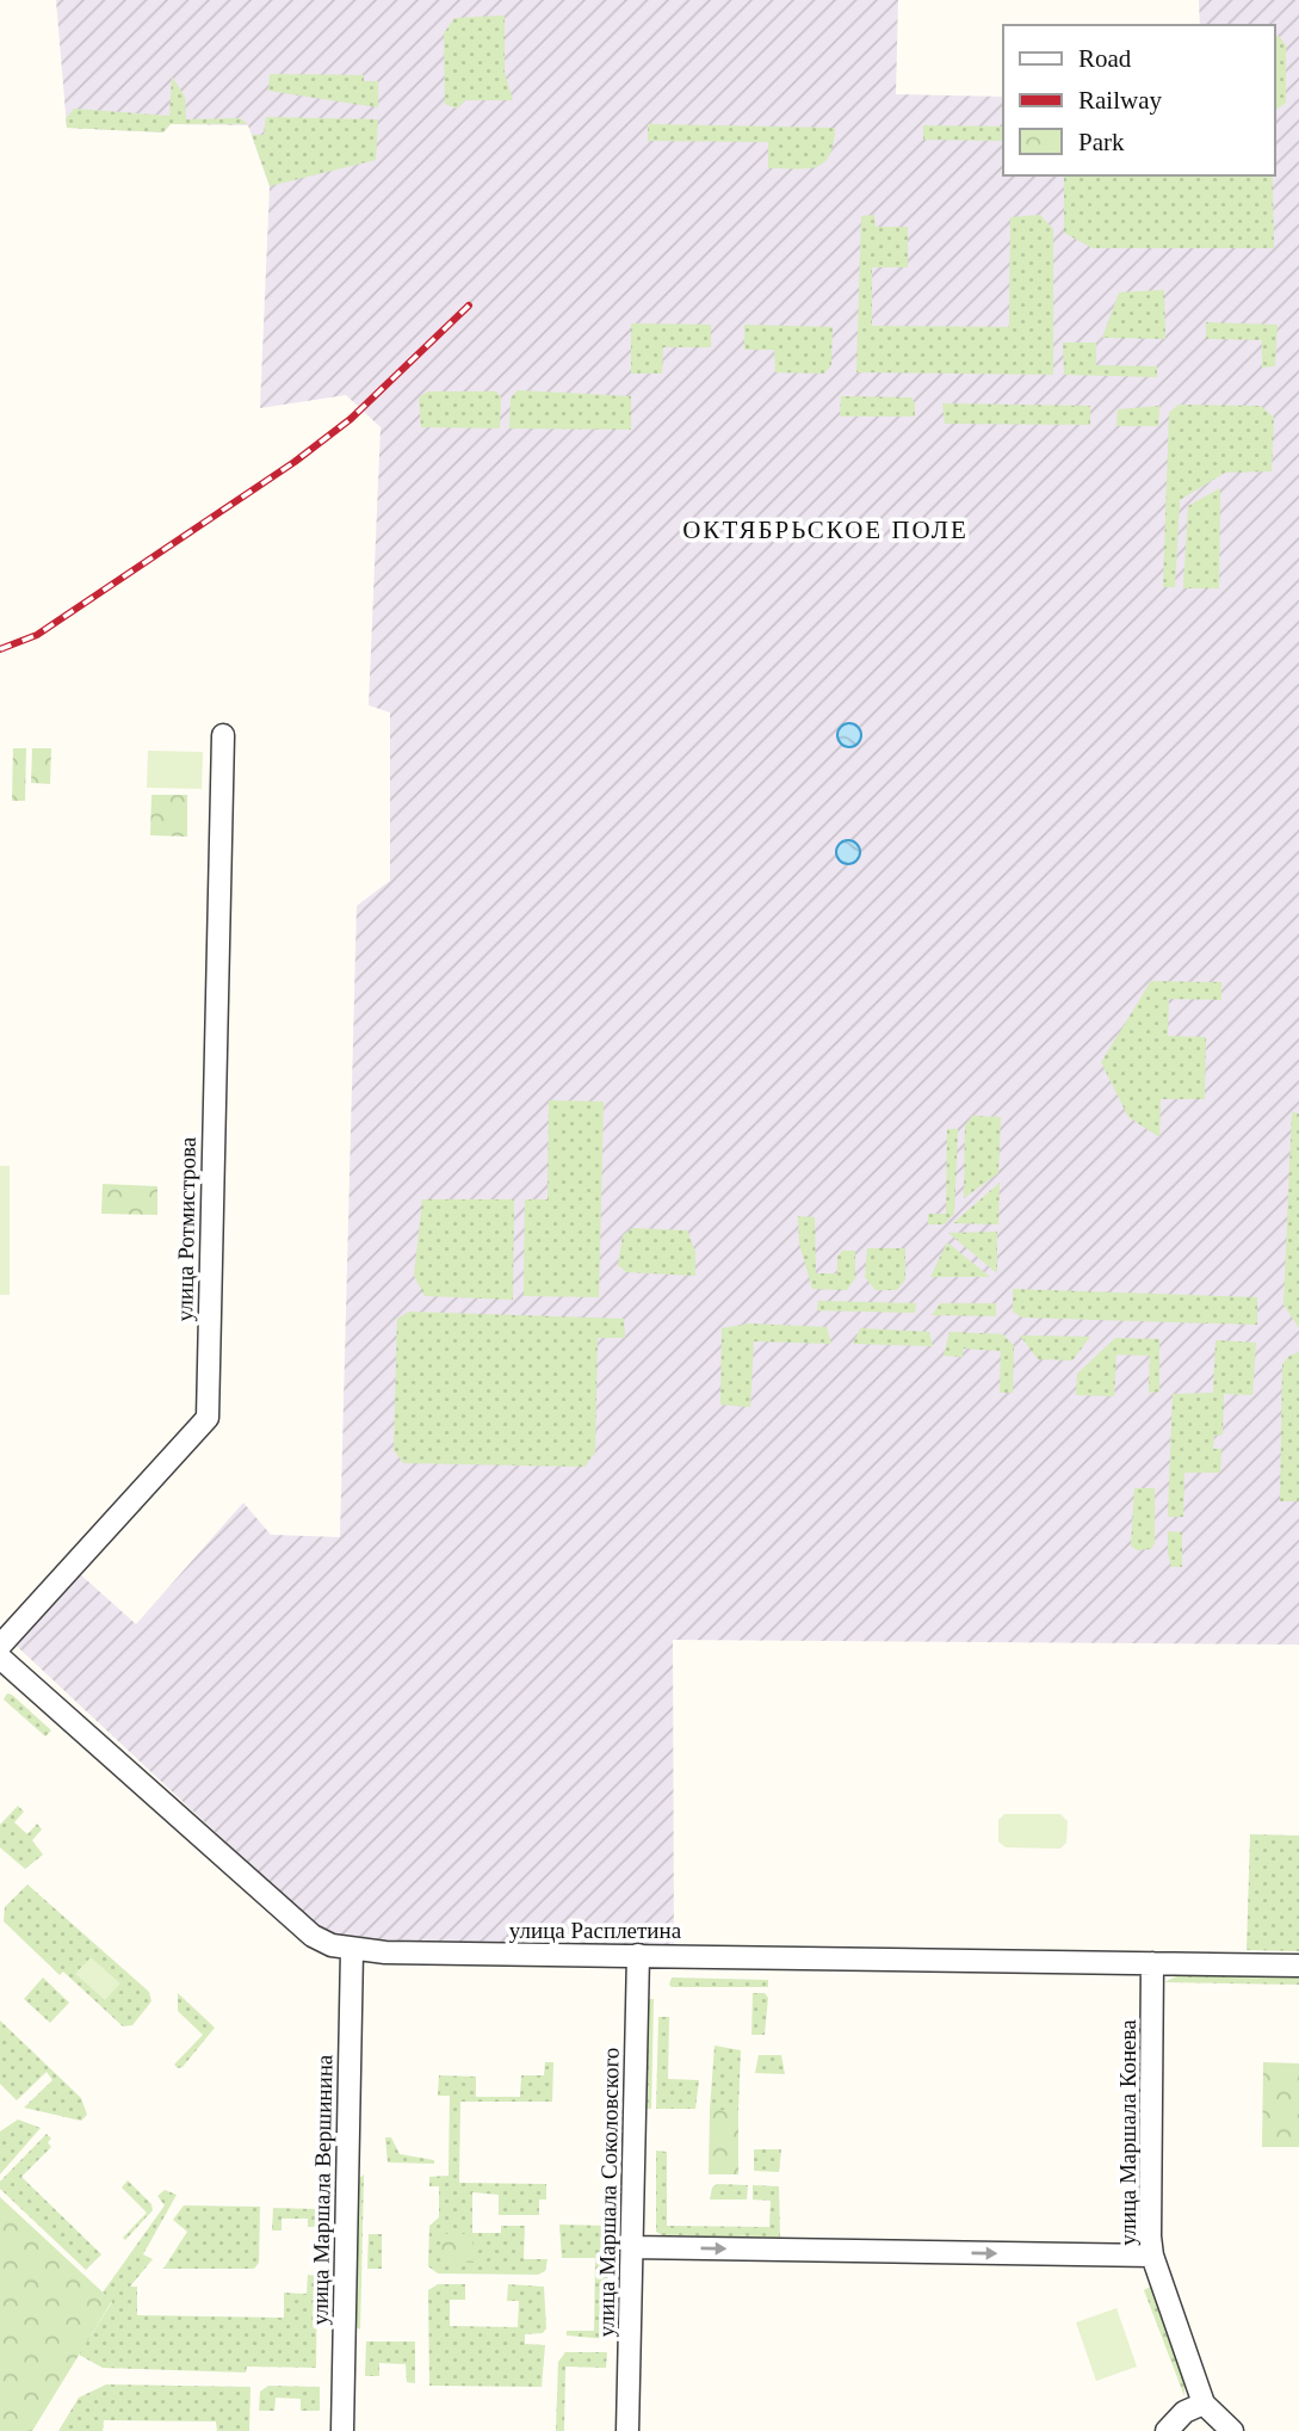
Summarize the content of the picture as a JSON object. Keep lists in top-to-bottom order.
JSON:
{
  "streets": {
    "street": [
      "улица Ротмистрова",
      "улица Расплетина",
      "улица Маршала Конева",
      "улица Маршала Вершинина",
      "улица Маршала Соколовского"
    ]
  },
  "crossings": [
    ["улица Расплетина", "улица Маршала Конева"],
    ["улица Расплетина", "улица Маршала Вершинина"],
    ["улица Расплетина", "улица Маршала Соколовского"]
  ],
  "districts": ["ОКТЯБРЬСКОЕ ПОЛЕ"],
  "legend": ["Road", "Railway", "Park"]
}
